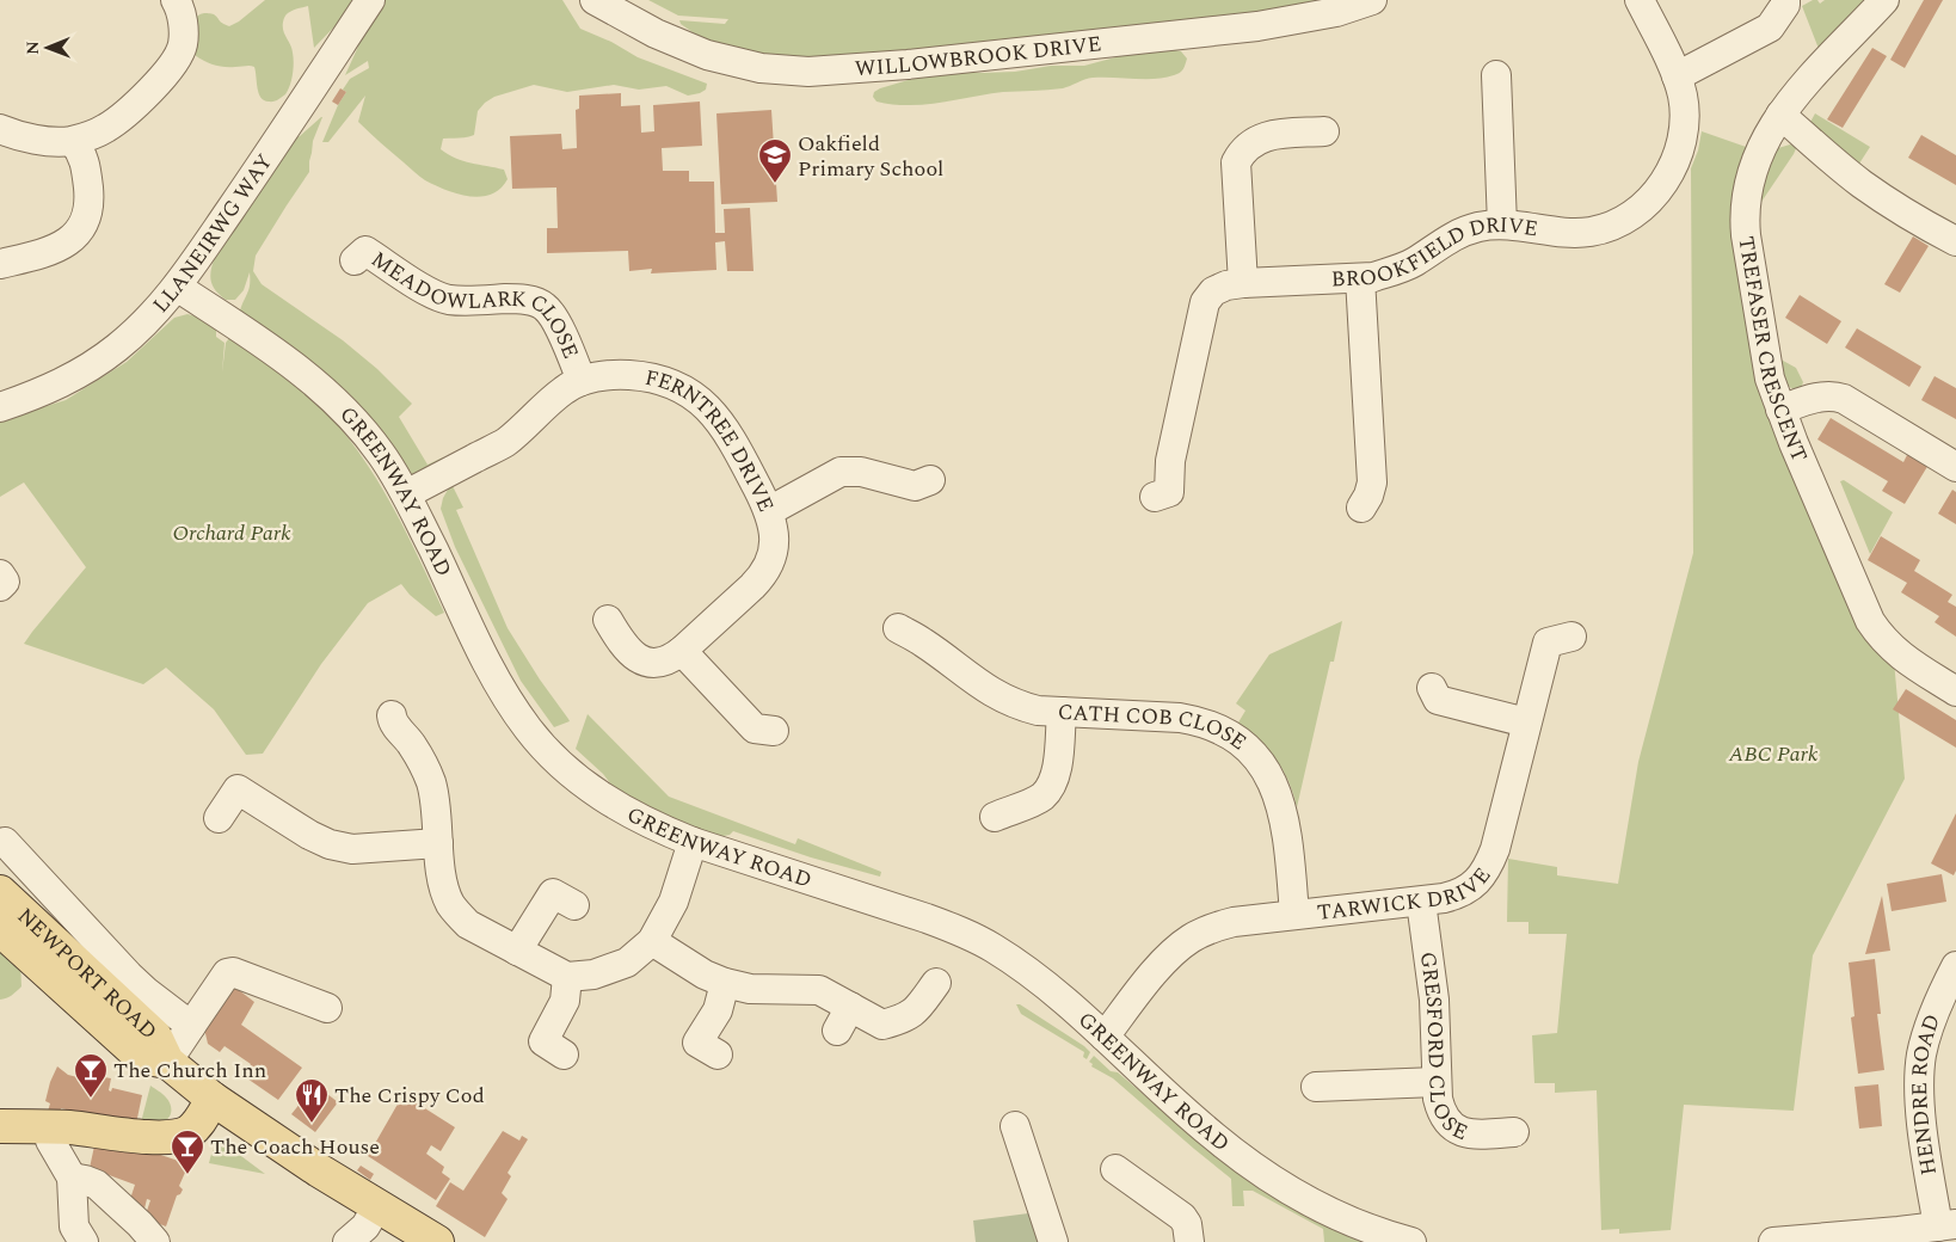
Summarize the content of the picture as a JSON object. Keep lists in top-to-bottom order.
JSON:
{
  "streets": {
    "main road": ["NEWPORT ROAD"],
    "street": [
      "WILLOWBROOK DRIVE",
      "LLANEIRWG WAY",
      "BROOKFIELD DRIVE",
      "MEADOWLARK CLOSE",
      "TREFASER CRESCENT",
      "FERNTREE DRIVE",
      "GREENWAY ROAD",
      "CATH COB CLOSE",
      "TARWICK DRIVE",
      "GRESFORD CLOSE",
      "HENDRE ROAD"
    ]
  },
  "crossings": [
    ["LLANEIRWG WAY", "GREENWAY ROAD"],
    ["MEADOWLARK CLOSE", "FERNTREE DRIVE"],
    ["FERNTREE DRIVE", "GREENWAY ROAD"],
    ["GREENWAY ROAD", "TARWICK DRIVE"],
    ["CATH COB CLOSE", "TARWICK DRIVE"],
    ["TARWICK DRIVE", "GRESFORD CLOSE"]
  ],
  "parks": ["Orchard Park", "ABC Park"],
  "places": {
    "school or university": ["Oakfield Primary School"],
    "bar": ["The Church Inn", "The Coach House"],
    "restaurant": ["The Crispy Cod"]
  },
  "north": "left"
}
